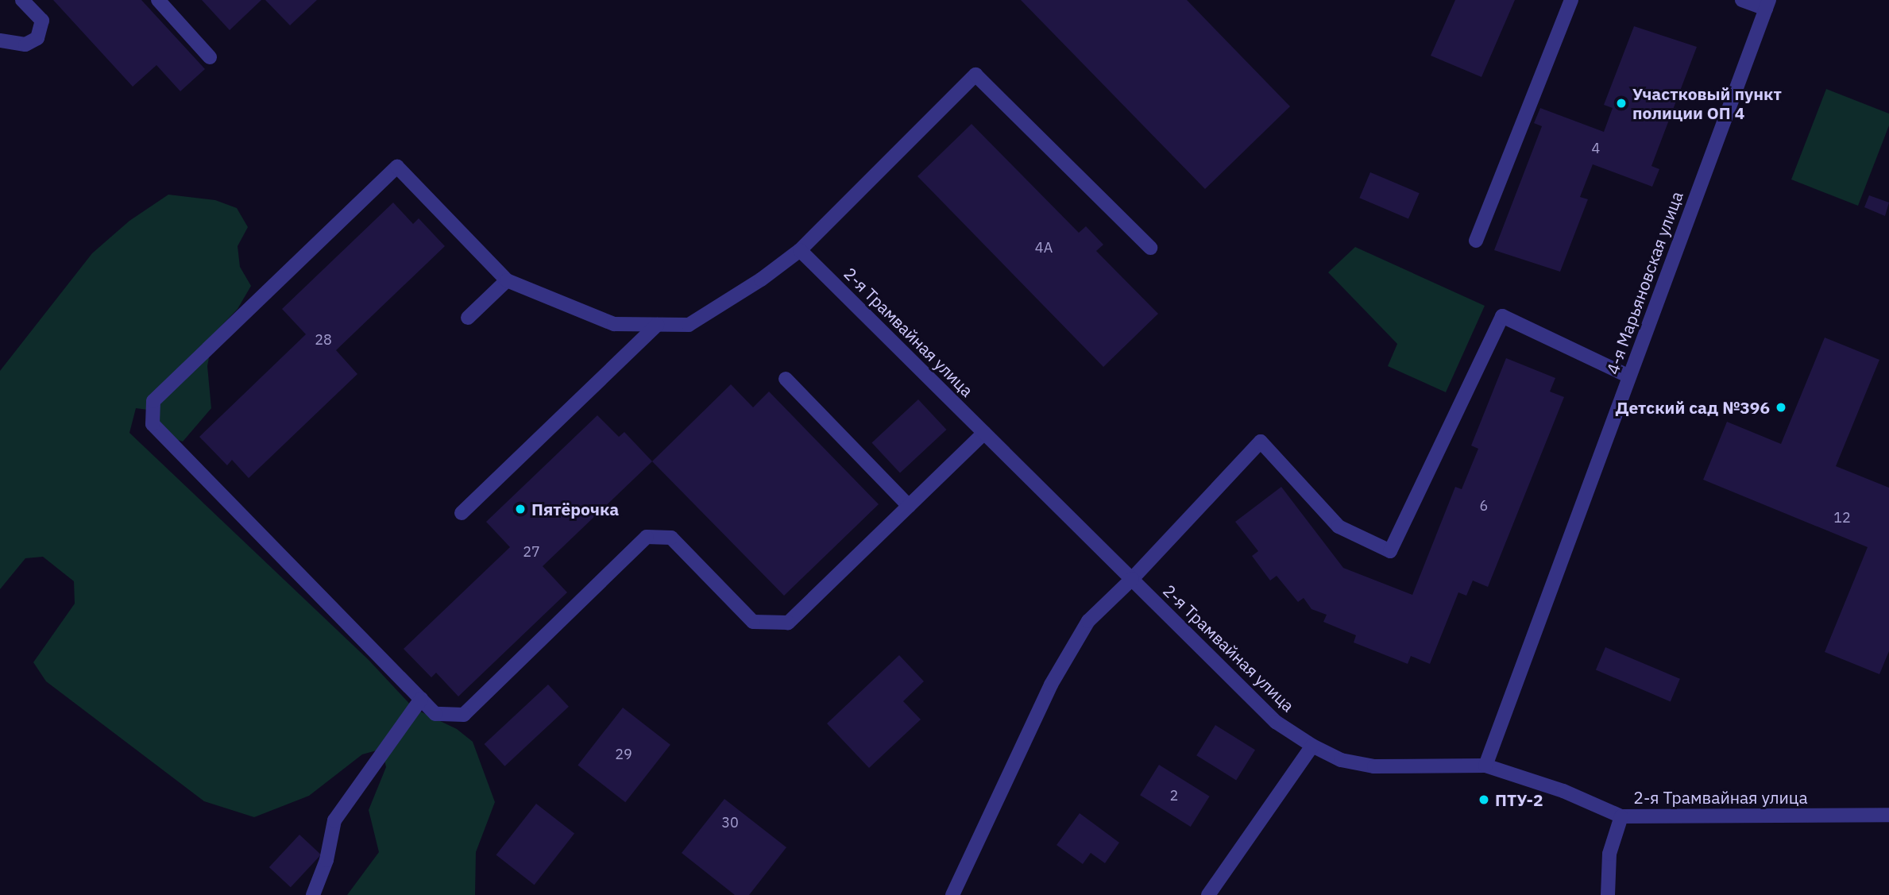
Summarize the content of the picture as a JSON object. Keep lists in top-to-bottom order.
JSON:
{
  "streets": {
    "street": ["4-я Марьяновская улица", "2-я Трамвайная улица"]
  },
  "crossings": [
    ["4-я Марьяновская улица", "2-я Трамвайная улица"]
  ],
  "places": [
    "Участковый пункт полиции ОП 4",
    "Детский сад №396",
    "Пятёрочка",
    "ПТУ-2"
  ],
  "house_numbers": [
    "4",
    "4А",
    "28",
    "6",
    "12",
    "27",
    "29",
    "2",
    "30"
  ]
}
